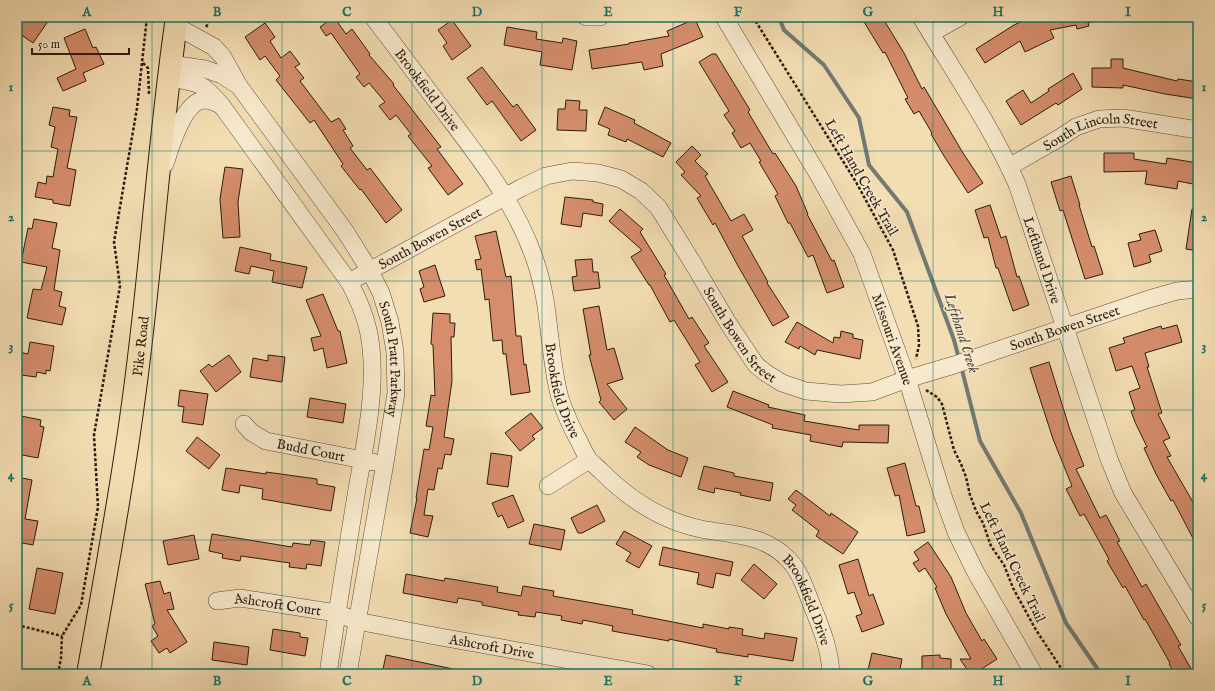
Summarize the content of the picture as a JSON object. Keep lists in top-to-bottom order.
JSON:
{
  "streets": {
    "main road": ["Pike Road"],
    "street": [
      "Brookfield Drive",
      "South Lincoln Street",
      "South Bowen Street",
      "Lefthand Drive",
      "Missouri Avenue",
      "South Pratt Parkway",
      "Budd Court",
      "Ashcroft Court",
      "Ashcroft Drive"
    ],
    "path": ["Left Hand Creek Trail"]
  },
  "crossings": [
    ["Brookfield Drive", "South Bowen Street"],
    ["South Lincoln Street", "Lefthand Drive"],
    ["South Bowen Street", "Lefthand Drive"],
    ["South Bowen Street", "Missouri Avenue"],
    ["South Bowen Street", "South Pratt Parkway"],
    ["Pike Road", "South Pratt Parkway"],
    ["South Pratt Parkway", "Budd Court"],
    ["South Pratt Parkway", "Ashcroft Court"],
    ["South Pratt Parkway", "Ashcroft Drive"],
    ["Ashcroft Court", "Ashcroft Drive"]
  ],
  "water": ["Lefthand Creek"],
  "scale_bar": "50 m",
  "grid": {
    "columns": [
      "A",
      "B",
      "C",
      "D",
      "E",
      "F",
      "G",
      "H",
      "I"
    ],
    "rows": [
      "1",
      "2",
      "3",
      "4",
      "5"
    ]
  }
}
